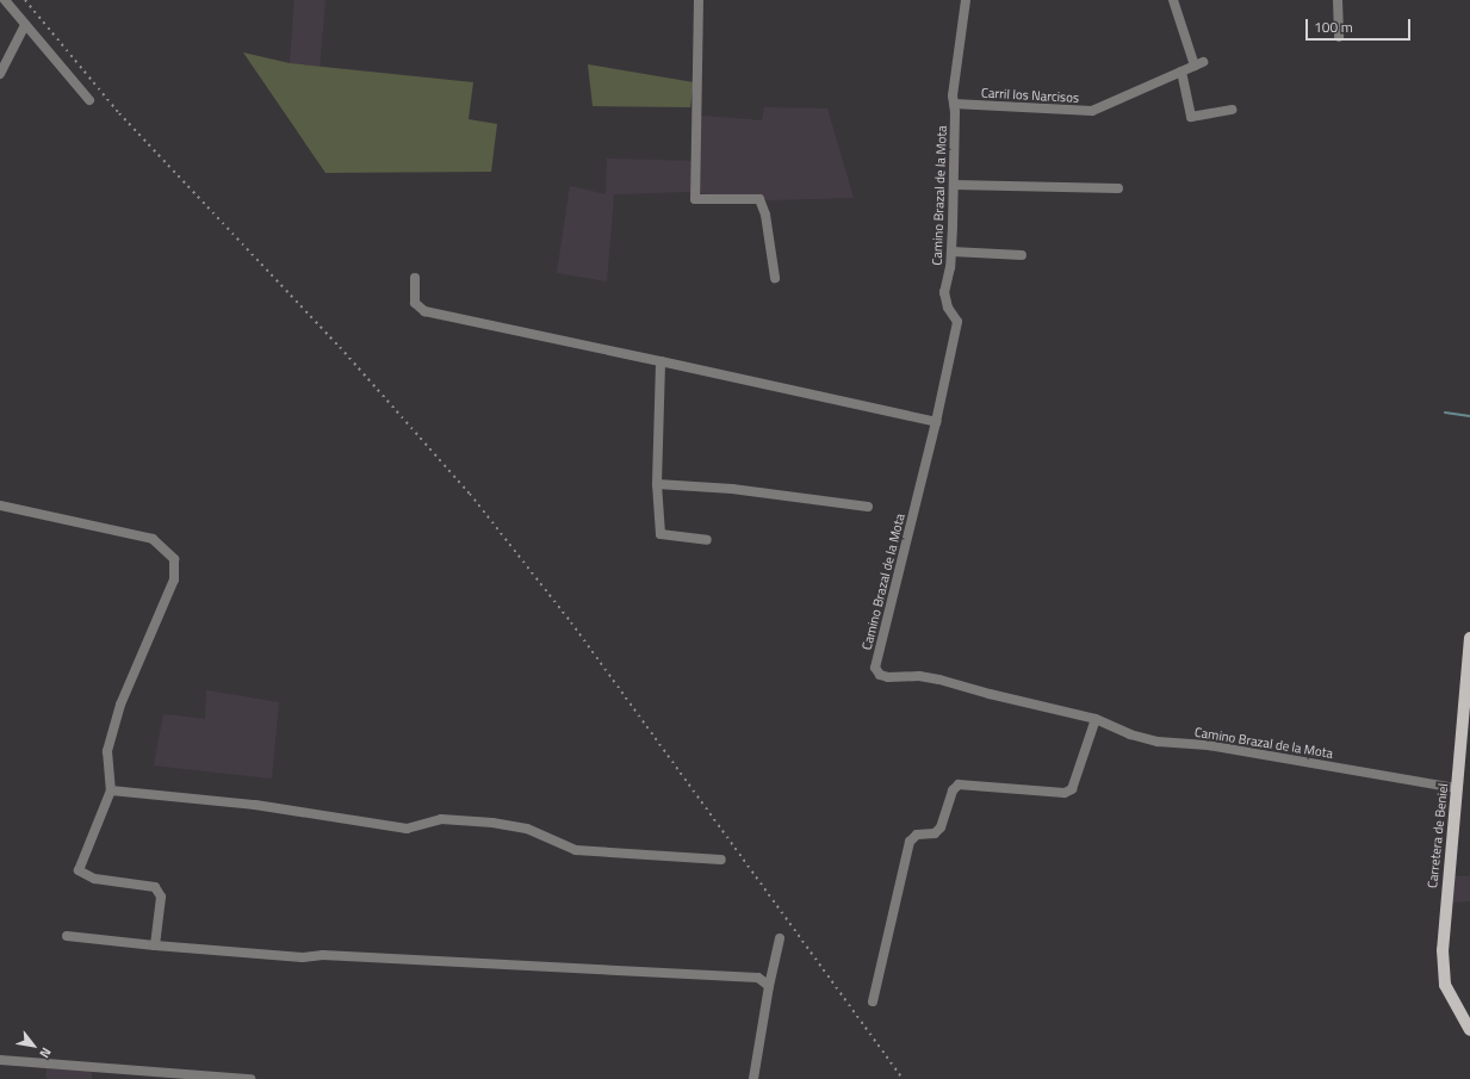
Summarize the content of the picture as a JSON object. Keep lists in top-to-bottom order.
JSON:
{
  "streets": {
    "main road": ["Carretera de Beniel"],
    "street": ["Carril los Narcisos", "Camino Brazal de la Mota"]
  },
  "crossings": [
    ["Carril los Narcisos", "Camino Brazal de la Mota"],
    ["Camino Brazal de la Mota", "Carretera de Beniel"]
  ],
  "scale_bar": "100 m",
  "north": "bottom right"
}
